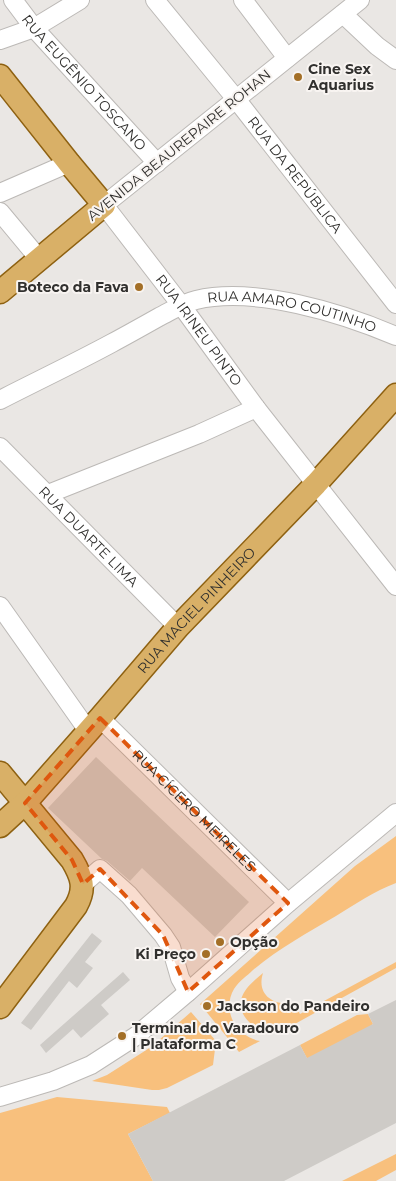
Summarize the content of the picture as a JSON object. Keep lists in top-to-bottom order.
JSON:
{
  "streets": {
    "main road": ["AVENIDA BEAUREPAIRE ROHAN", "RUA IRINEU PINTO", "RUA MACIEL PINHEIRO"],
    "street": [
      "RUA EUGÊNIO TOSCANO",
      "RUA DA REPÚBLICA",
      "RUA AMARO COUTINHO",
      "RUA DUARTE LIMA",
      "RUA CÍCERO MEIRELES"
    ]
  },
  "crossings": [
    ["RUA EUGÊNIO TOSCANO", "AVENIDA BEAUREPAIRE ROHAN"],
    ["AVENIDA BEAUREPAIRE ROHAN", "RUA DA REPÚBLICA"],
    ["AVENIDA BEAUREPAIRE ROHAN", "RUA IRINEU PINTO"],
    ["RUA AMARO COUTINHO", "RUA IRINEU PINTO"],
    ["RUA IRINEU PINTO", "RUA MACIEL PINHEIRO"],
    ["RUA DUARTE LIMA", "RUA MACIEL PINHEIRO"],
    ["RUA MACIEL PINHEIRO", "RUA CÍCERO MEIRELES"]
  ],
  "places": [
    "Cine Sex Aquarius",
    "Boteco da Fava",
    "Opção",
    "Ki Preço",
    "Jackson do Pandeiro",
    "Terminal do Varadouro | Plataforma C"
  ]
}
